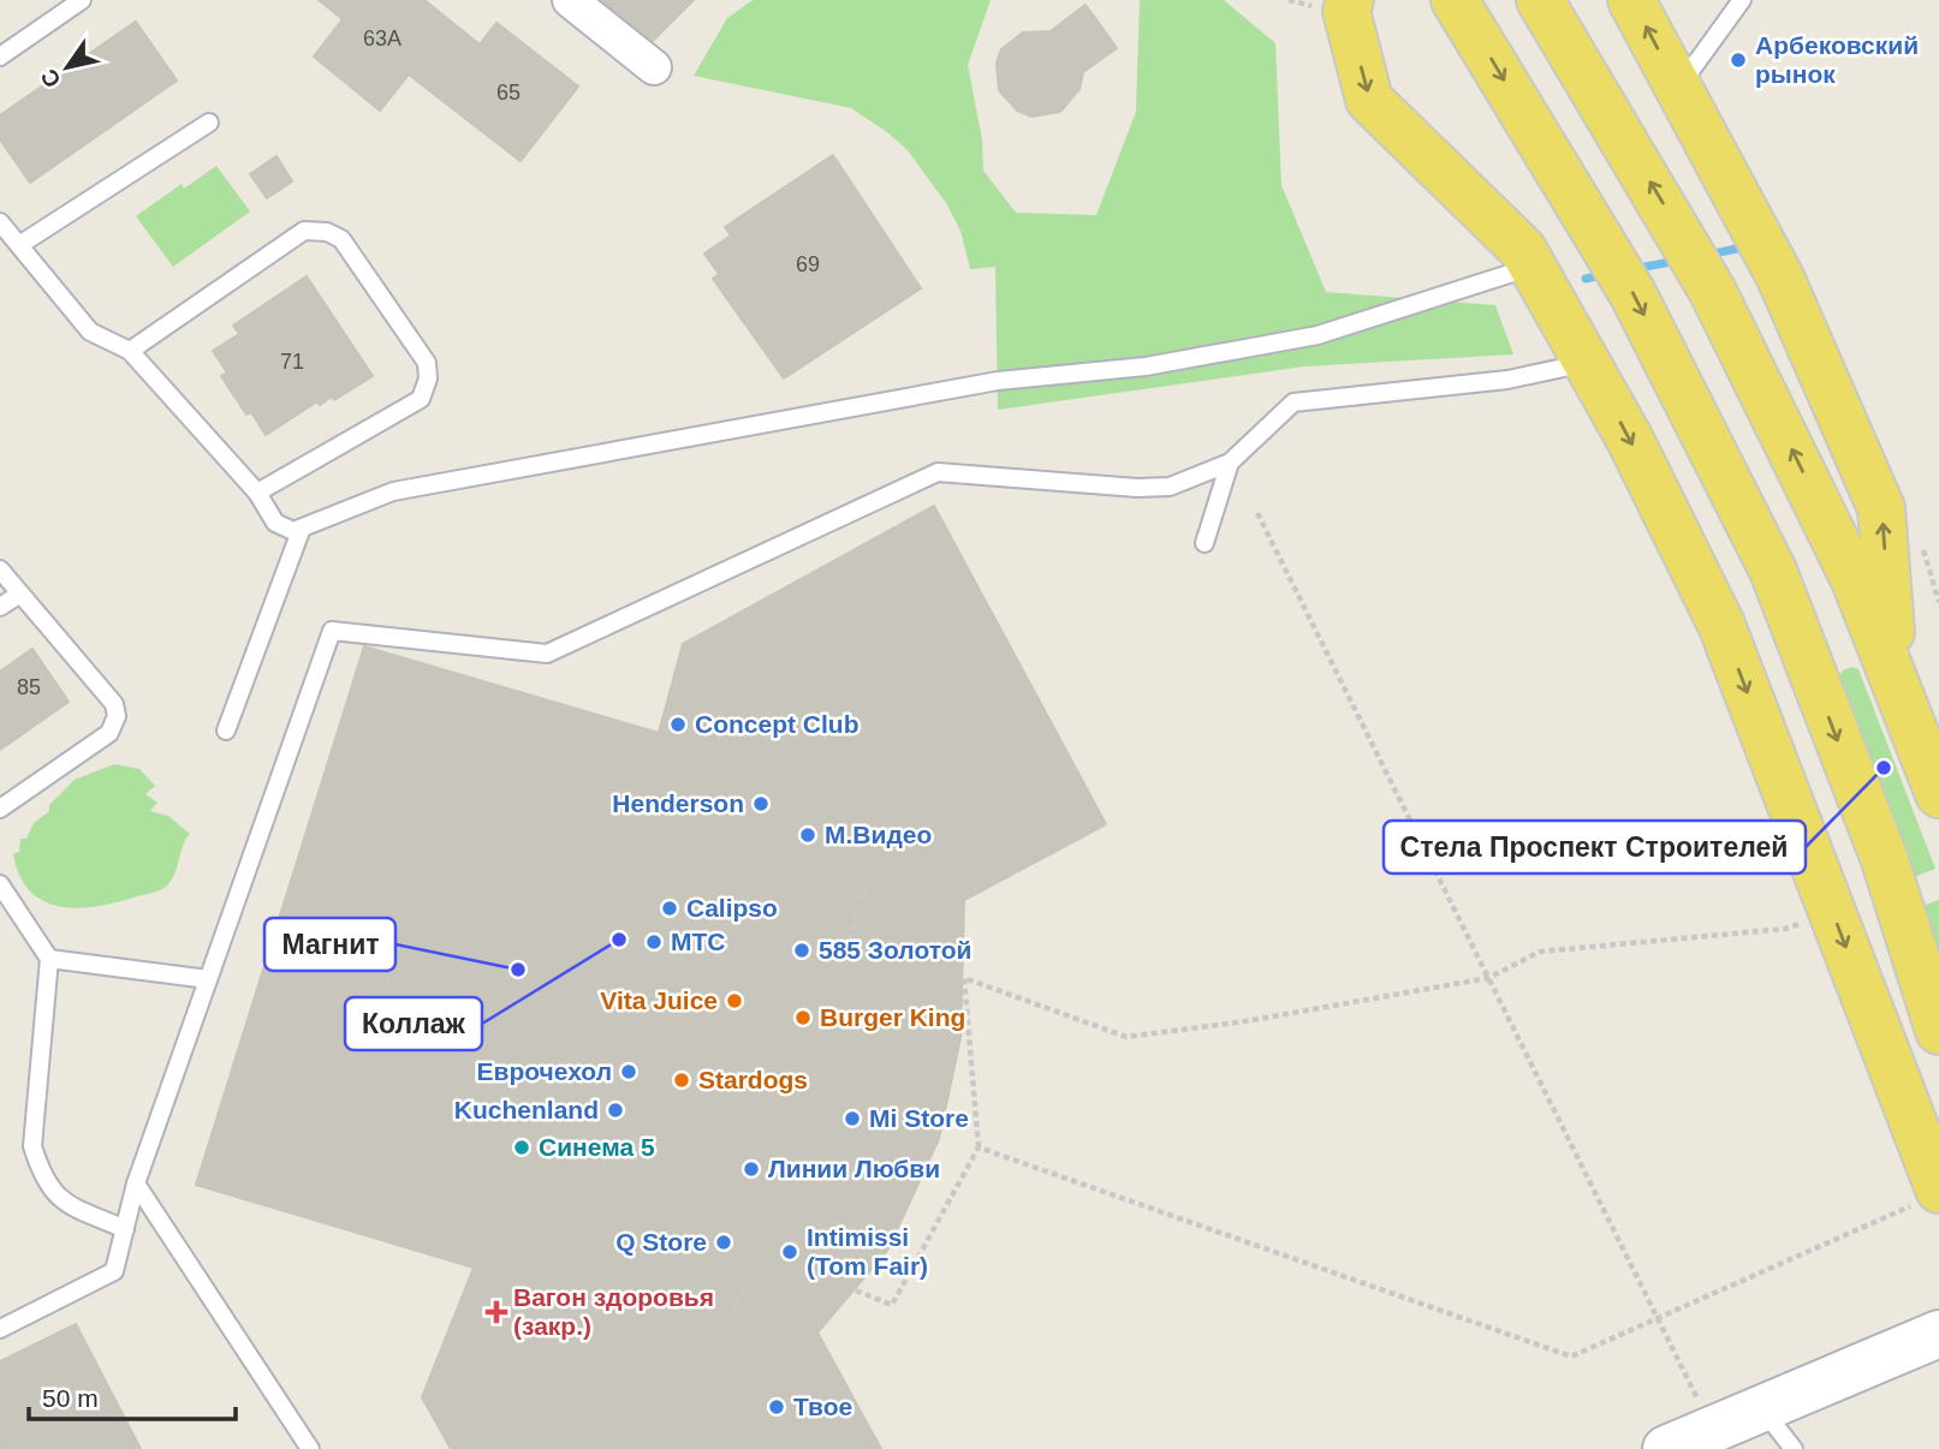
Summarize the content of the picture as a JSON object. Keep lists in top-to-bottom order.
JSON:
{
  "places": {
    "other": [
      "Арбековский рынок",
      "Concept Club",
      "Стела Проспект Строителей",
      "Henderson",
      "М.Видео",
      "Calipso",
      "Коллаж",
      "МТС",
      "585 Золотой",
      "Магнит",
      "Vita Juice",
      "Burger King",
      "Еврочехол",
      "Stardogs",
      "Kuchenland",
      "Mi Store",
      "Синема 5",
      "Линии Любви",
      "Q Store",
      "Intimissi (Tom Fair)",
      "Твое"
    ],
    "health": ["Вагон здоровья (закр.)"]
  },
  "house_numbers": [
    "63А",
    "65",
    "69",
    "71",
    "85"
  ],
  "scale_bar": "50 m",
  "north": "bottom left"
}
